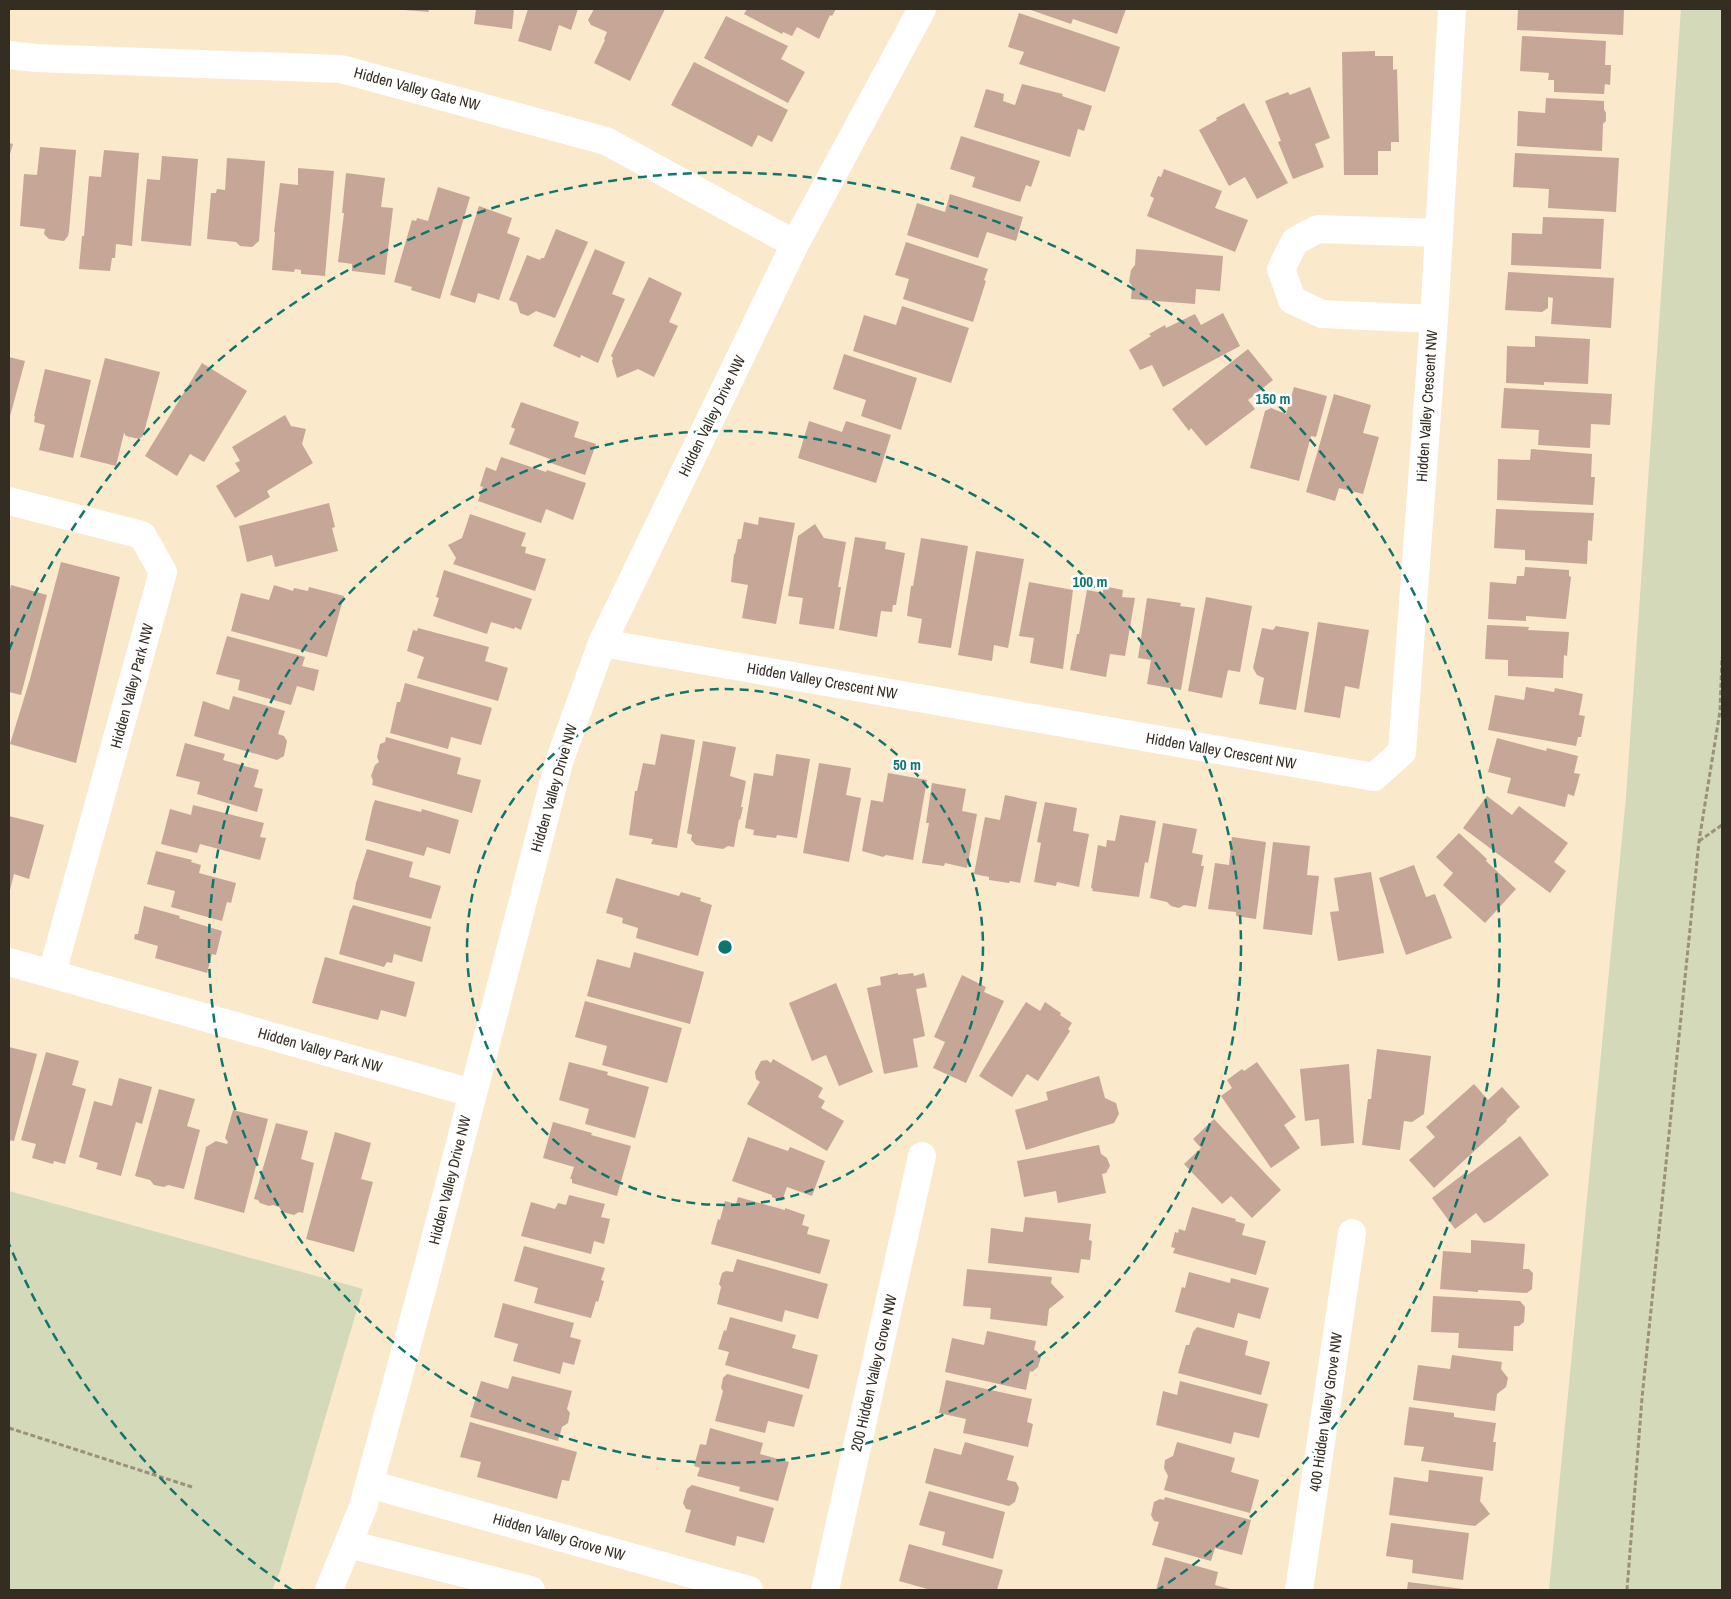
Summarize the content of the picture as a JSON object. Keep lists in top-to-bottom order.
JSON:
{
  "streets": {
    "street": [
      "Hidden Valley Gate NW",
      "Hidden Valley Crescent NW",
      "Hidden Valley Drive NW",
      "Hidden Valley Park NW",
      "200 Hidden Valley Grove NW",
      "400 Hidden Valley Grove NW",
      "Hidden Valley Grove NW"
    ]
  },
  "crossings": [
    ["Hidden Valley Gate NW", "Hidden Valley Drive NW"],
    ["Hidden Valley Crescent NW", "Hidden Valley Drive NW"],
    ["Hidden Valley Drive NW", "Hidden Valley Park NW"],
    ["Hidden Valley Drive NW", "Hidden Valley Grove NW"]
  ],
  "rings": ["150 m", "100 m", "50 m"]
}
